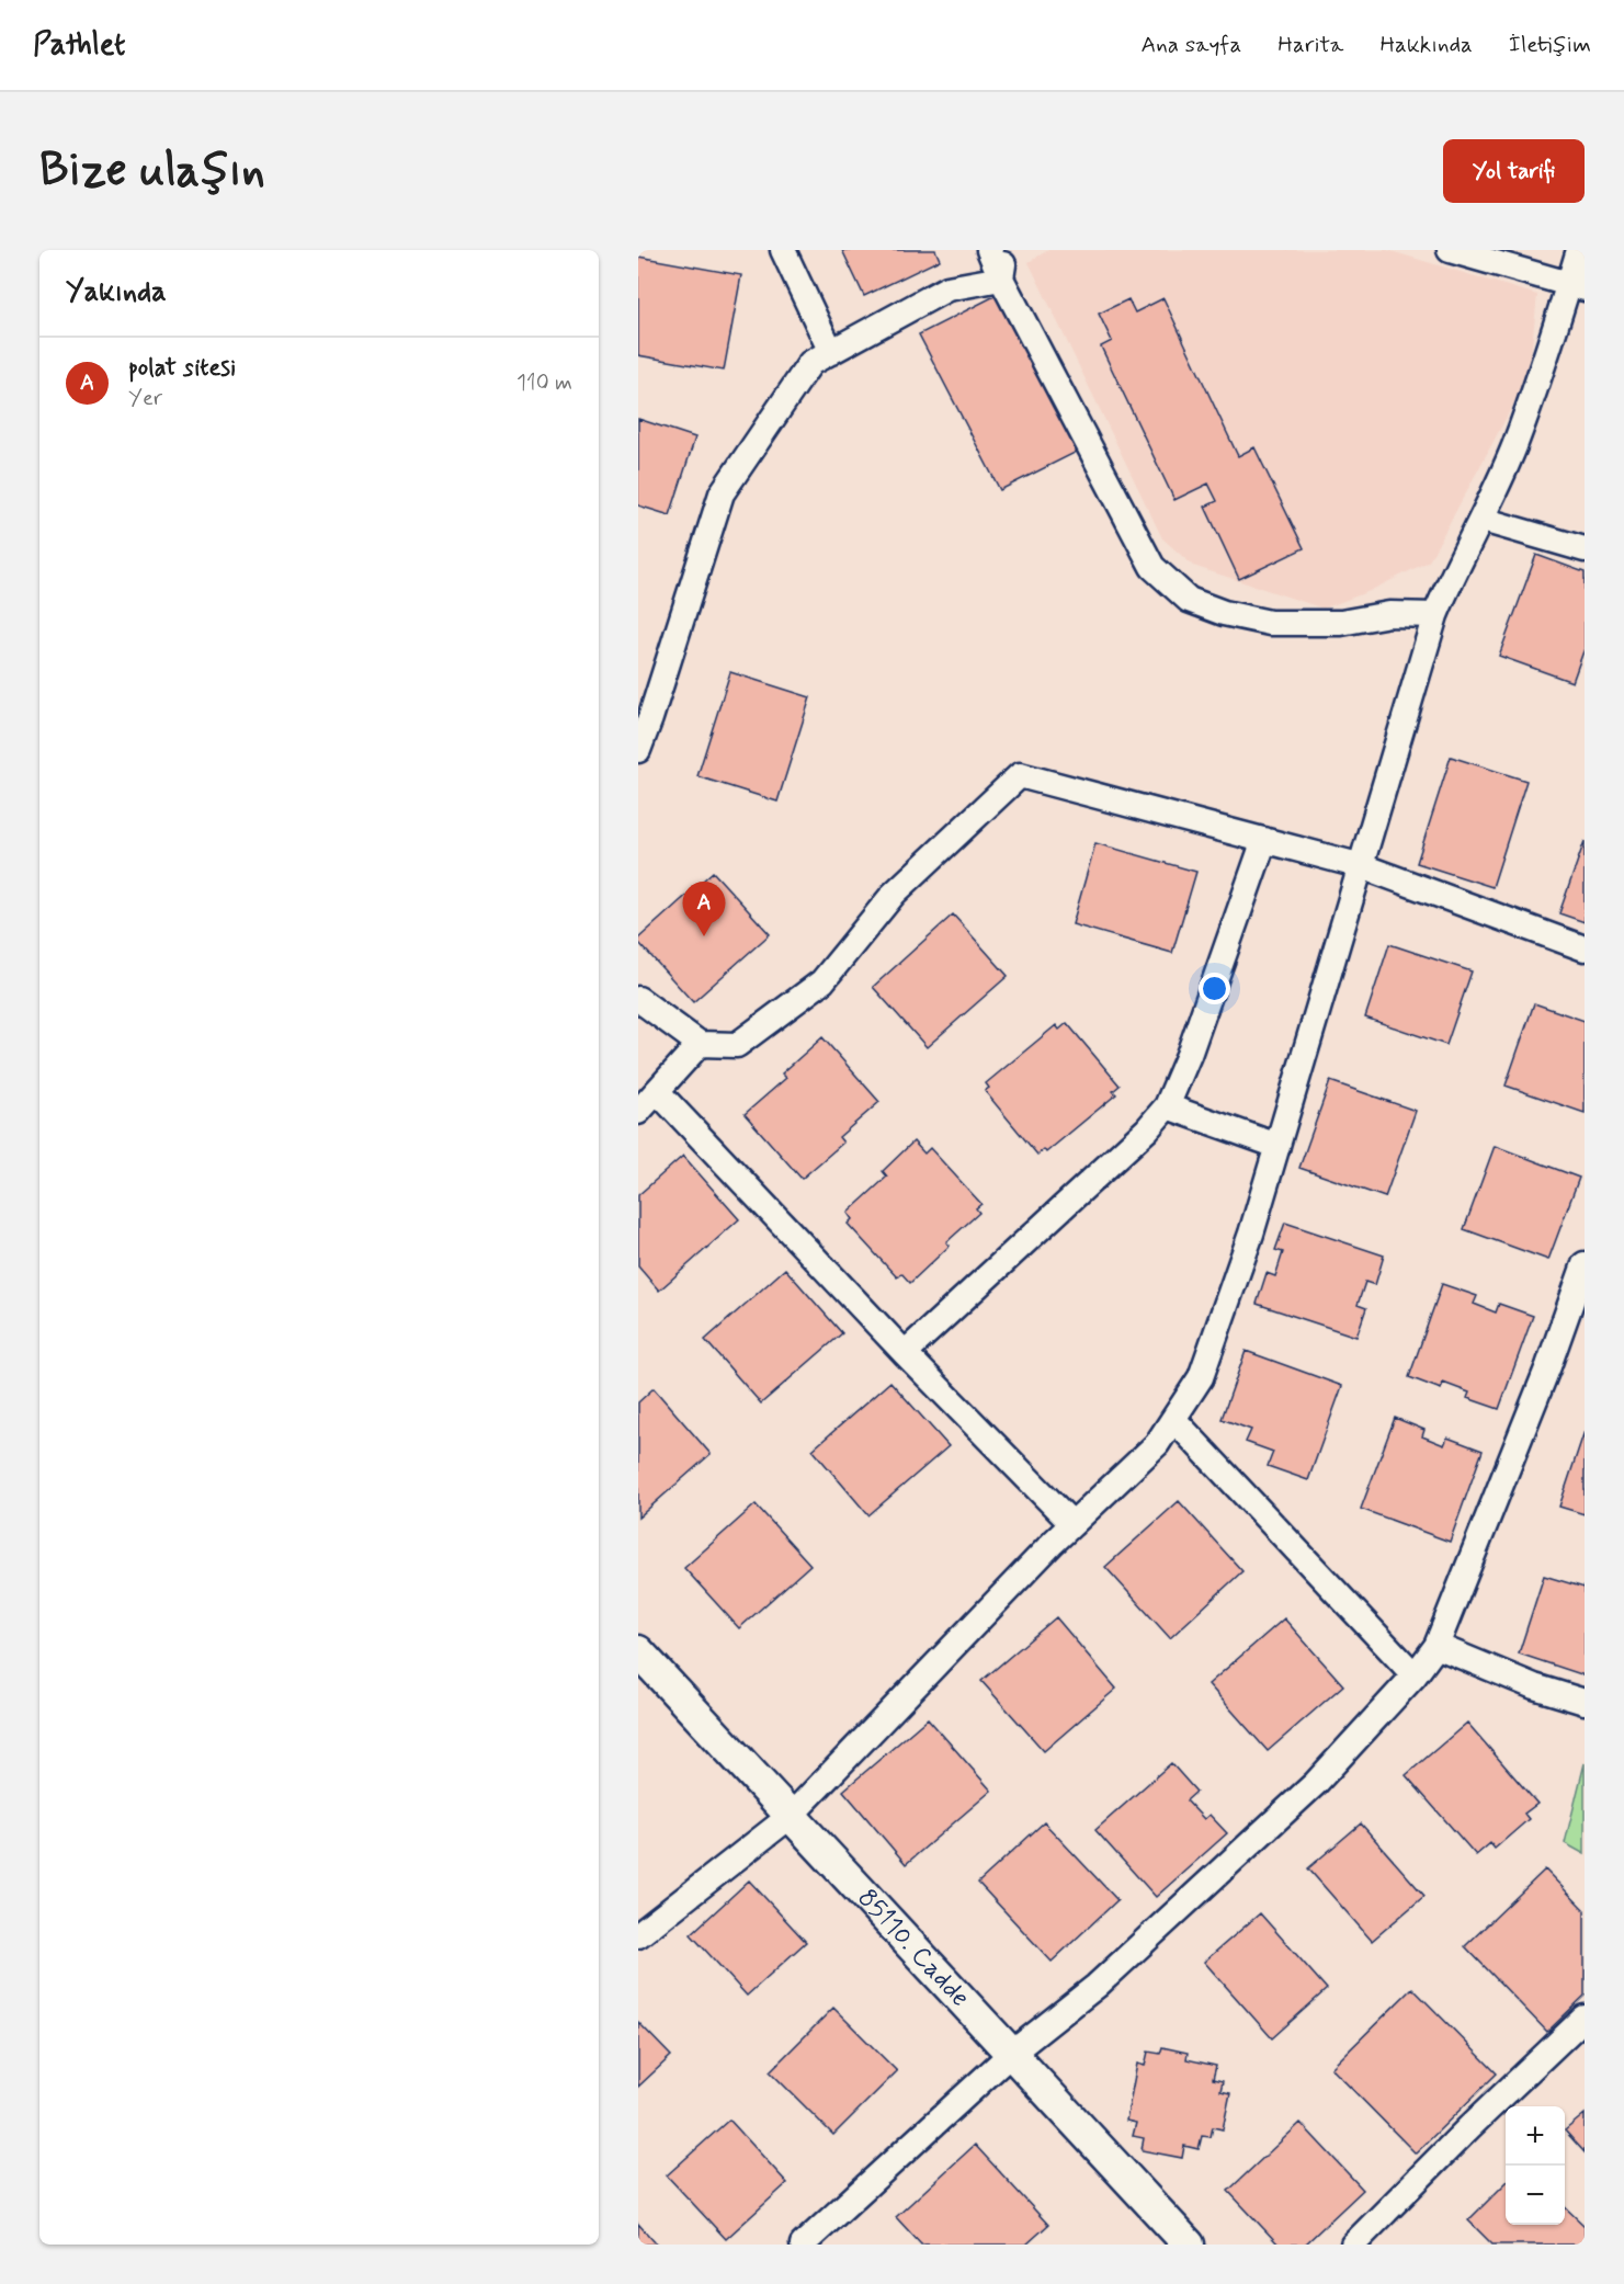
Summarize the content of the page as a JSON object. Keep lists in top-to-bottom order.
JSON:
{
  "streets": {
    "street": ["85110. Cadde"]
  },
  "page": {
    "header": "Pathlet",
    "nav": [
      "Ana sayfa",
      "Harita",
      "Hakkında",
      "İletişim"
    ],
    "buttons": "Yol tarifi",
    "title": "Bize ulaşın",
    "heading": "Yakında",
    "list": [
      {
        "mark": "A",
        "name": "polat sitesi",
        "note": "Yer",
        "value": "110 m"
      }
    ],
    "pins": "A",
    "map_buttons": ["+", "−"]
  }
}
